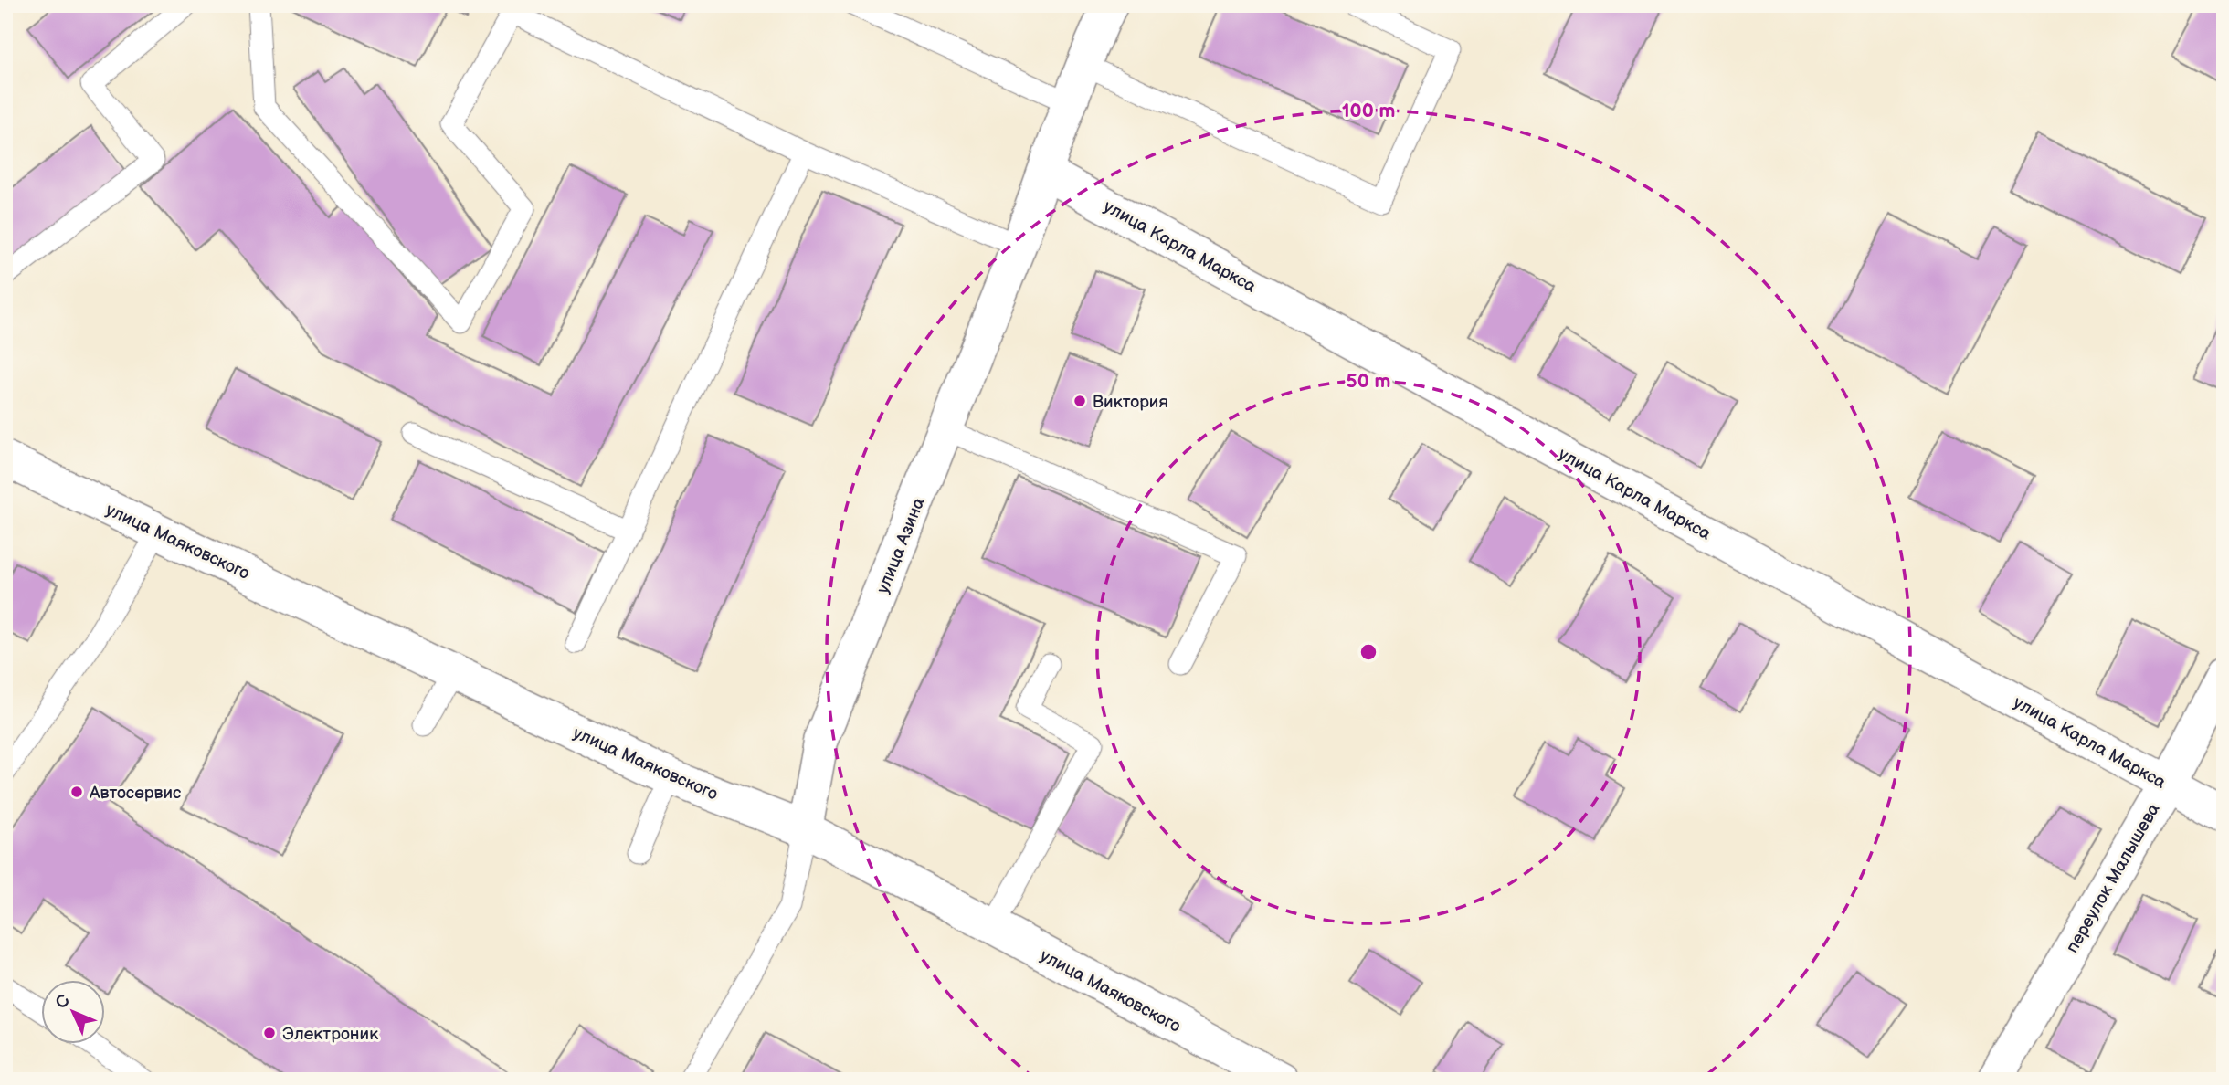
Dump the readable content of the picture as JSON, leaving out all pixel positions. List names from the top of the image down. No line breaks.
{"streets":{"street":["улица Карла Маркса","улица Маяковского","улица Азина","переулок Малышева"]},"crossings":[["улица Карла Маркса","улица Азина"],["улица Карла Маркса","переулок Малышева"],["улица Маяковского","улица Азина"]],"places":["Виктория","Автосервис","Электроник"],"north":"top left","rings":["100 m","50 m"]}
